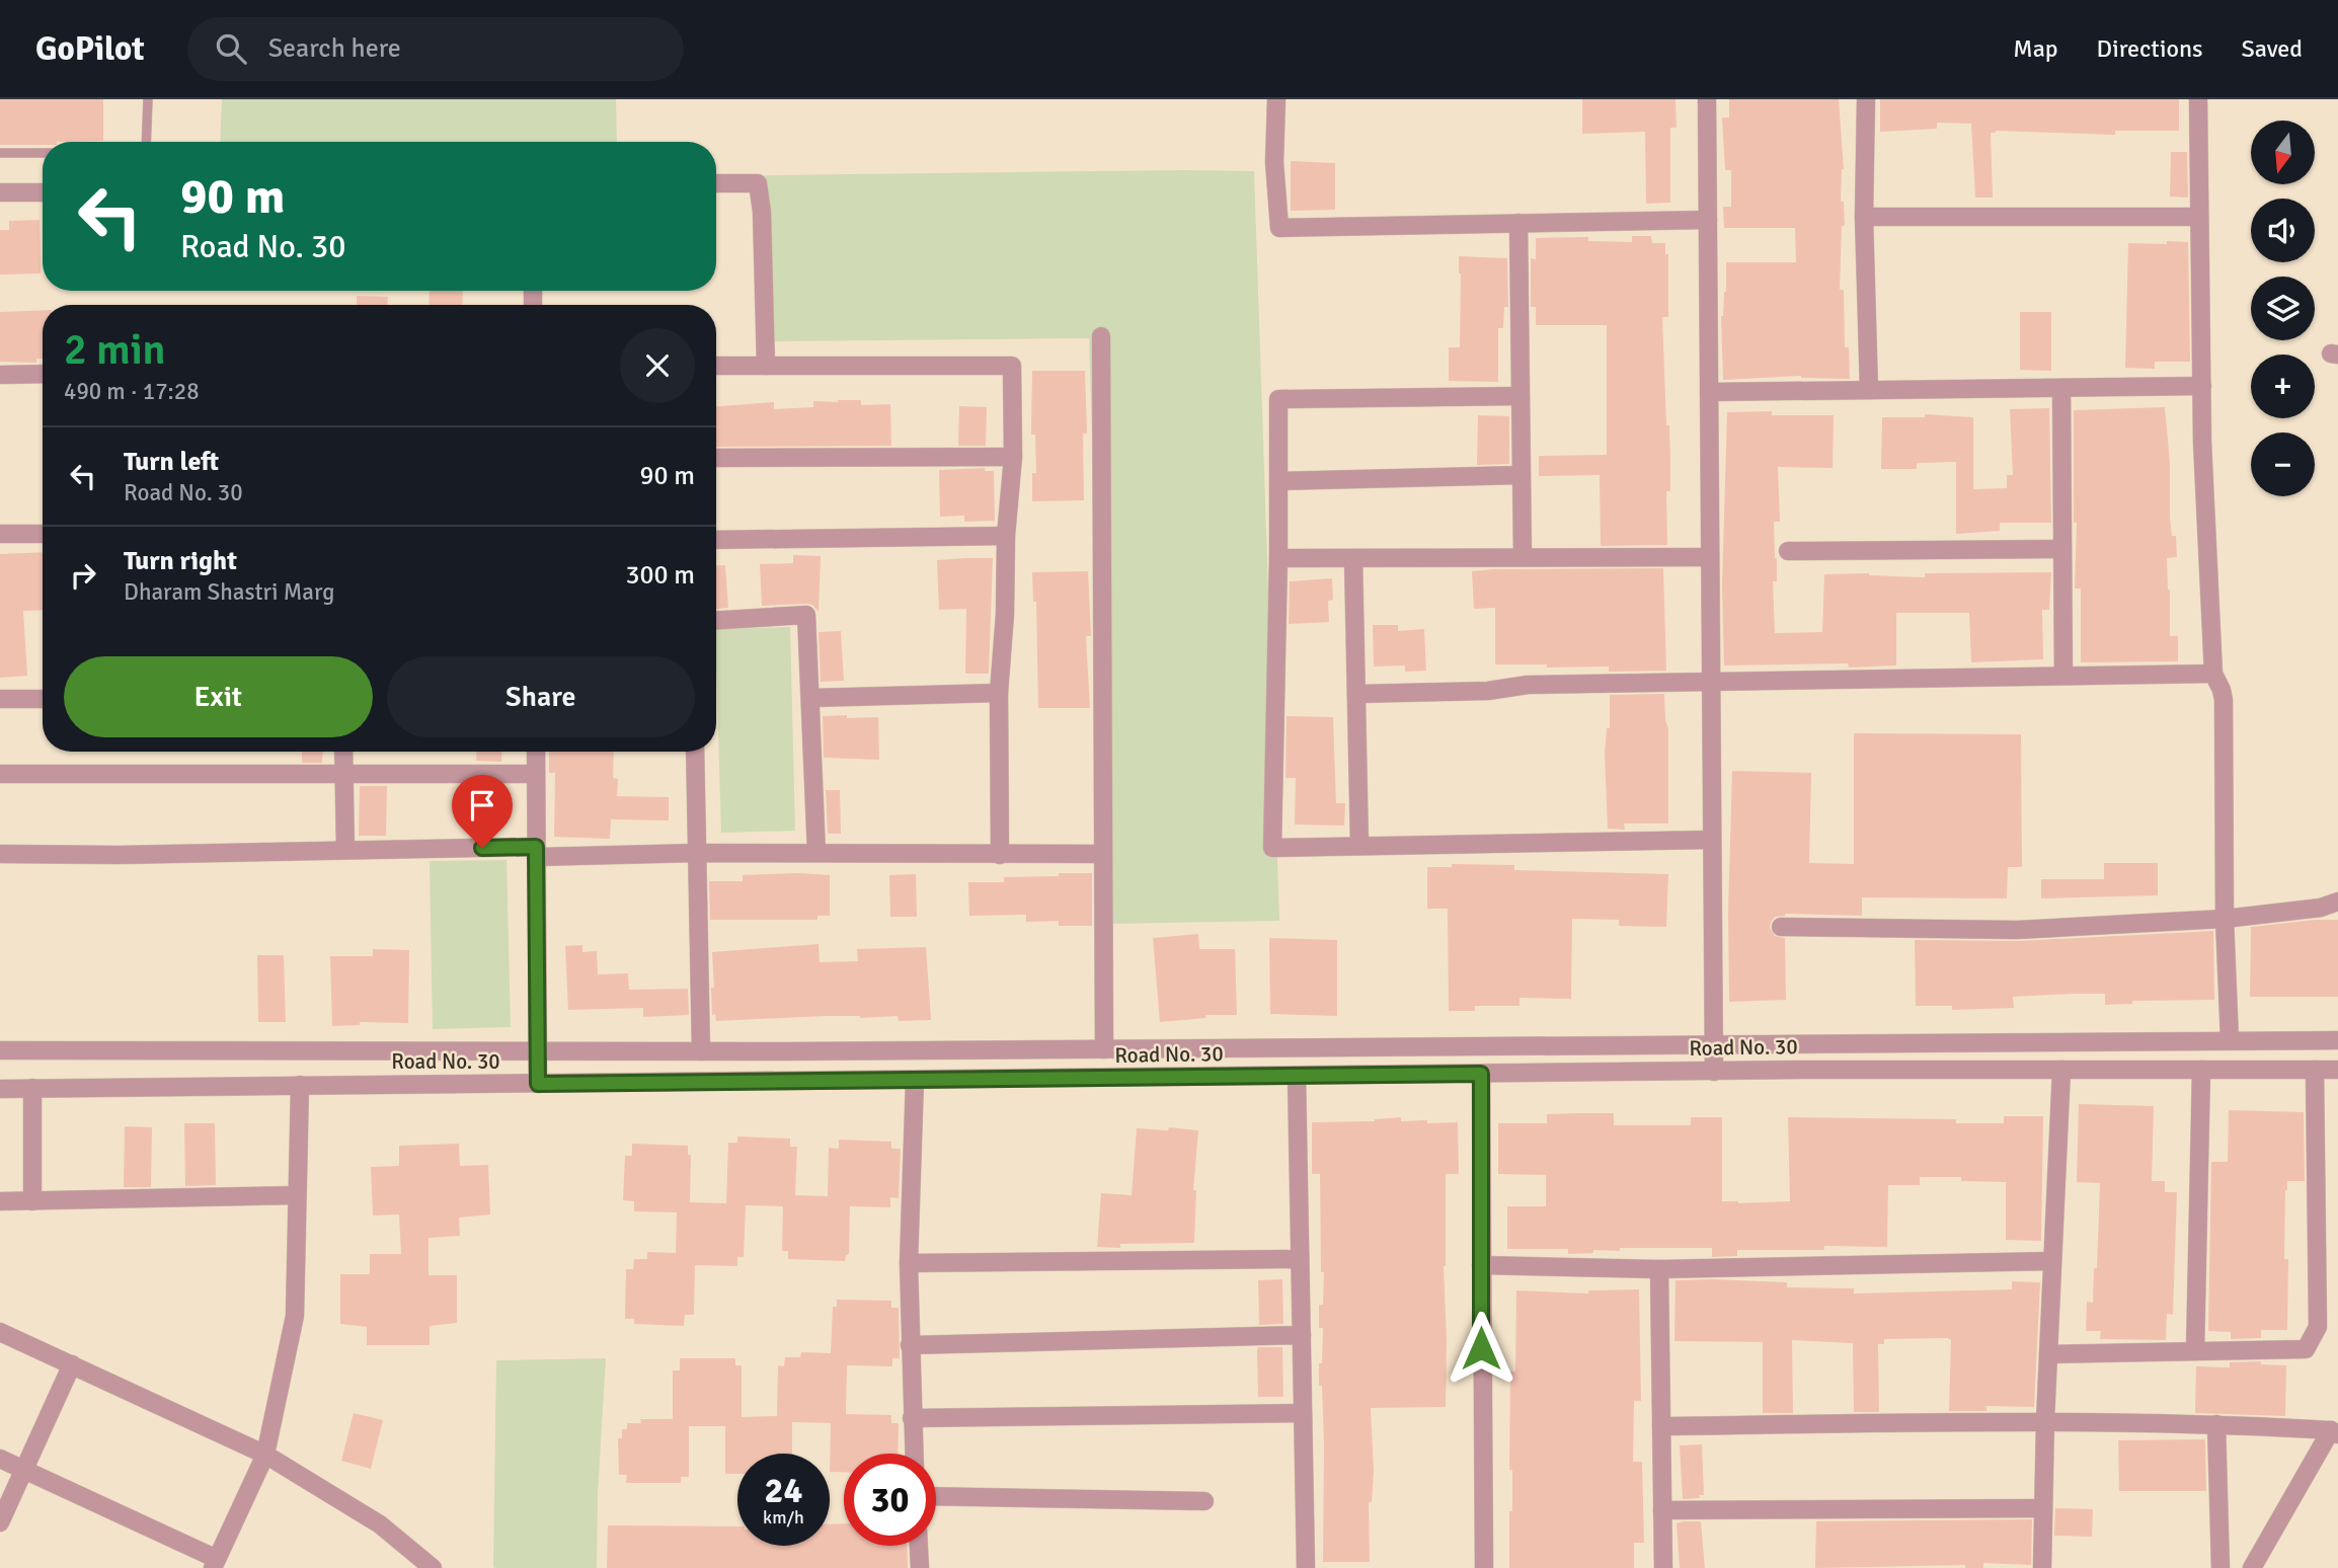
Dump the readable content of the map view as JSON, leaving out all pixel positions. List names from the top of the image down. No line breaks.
{"streets":{"street":["Road No. 30"]},"north":"bottom","page":{"header":"GoPilot","search":"Search here","nav":["Map","Directions","Saved"],"map_buttons":["+","−"],"turn":["90 m","Road No. 30"],"heading":["2 min","490 m · 17:28"],"list":[{"name":"Turn left","note":"Road No. 30","value":"90 m"},{"name":"Turn right","note":"Dharam Shastri Marg","value":"300 m"}],"buttons":["Exit","Share"],"speed":"24 km/h","limit":"30"}}
